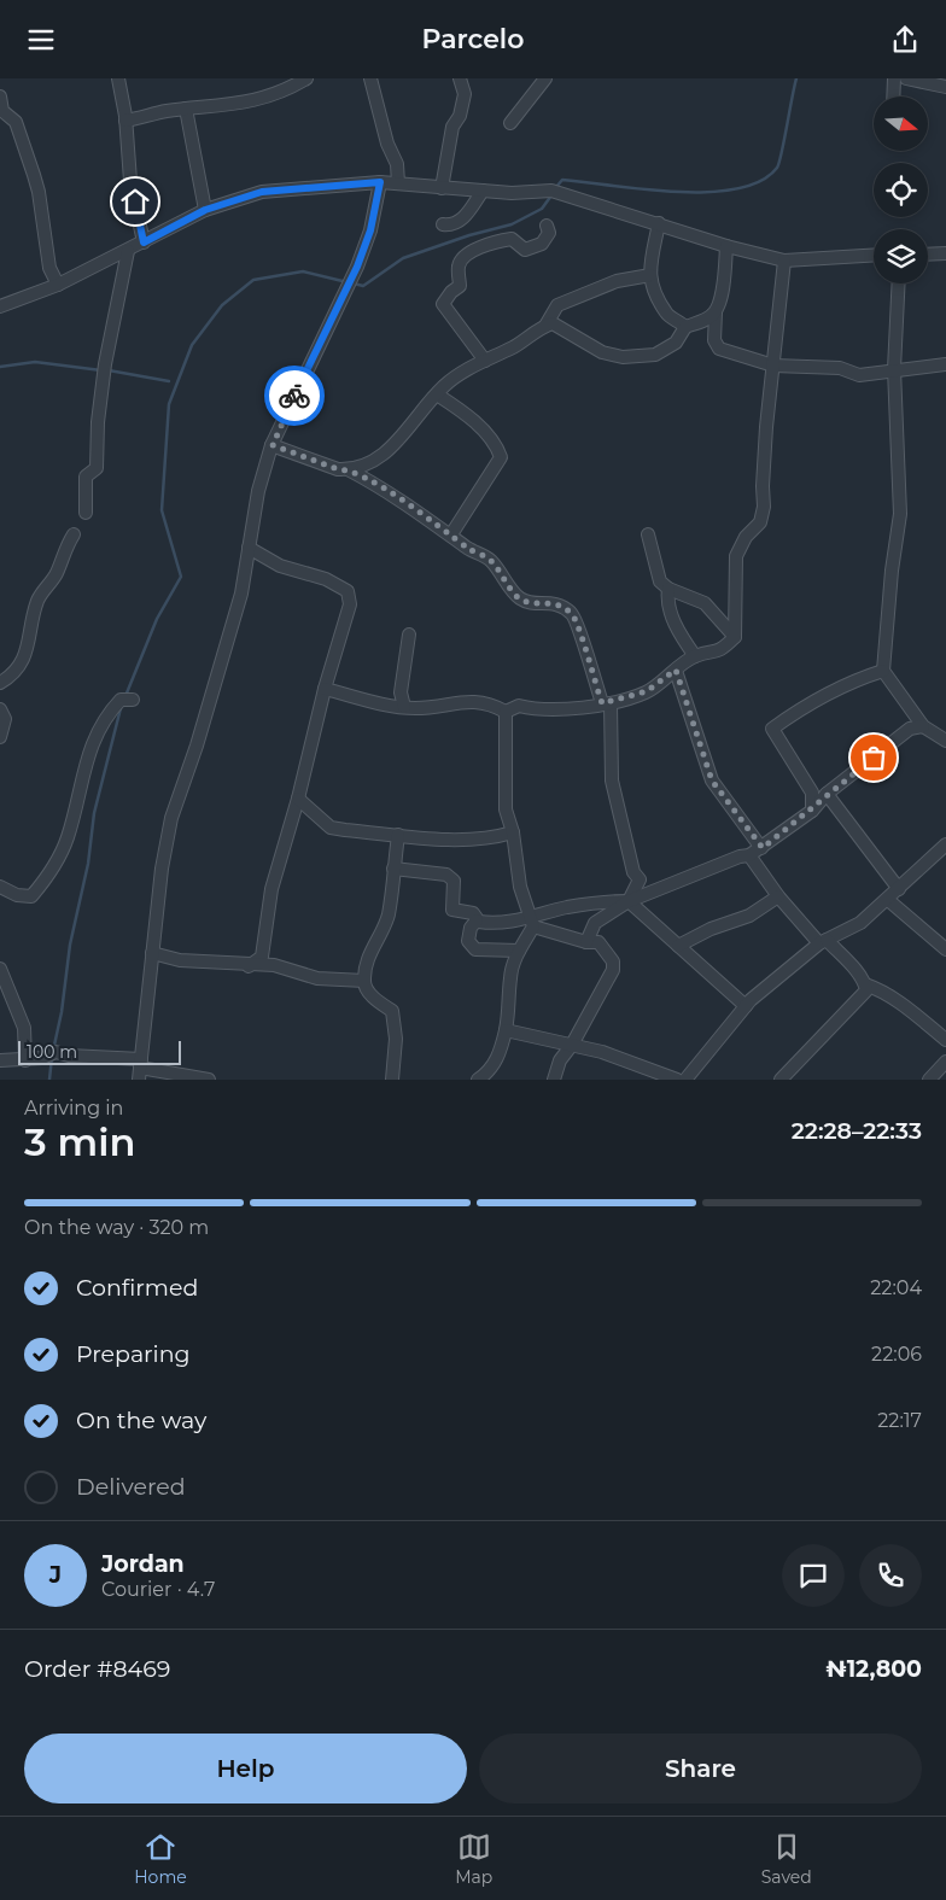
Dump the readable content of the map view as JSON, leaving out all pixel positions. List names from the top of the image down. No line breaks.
{"scale_bar":"100 m","north":"right","page":{"header":"Parcelo","scale":"100 m","heading":["3 min","Arriving in","22:28–22:33"],"panel":["Jordan","Courier · 4.7","Order #8469","₦12,800"],"bar":"On the way · 320 m","list":[["Confirmed","22:04"],["Preparing","22:06"],["On the way","22:17"],"Delivered"],"round":"J","buttons":["Help","Share"],"tabs":["Home","Map","Saved"]}}
